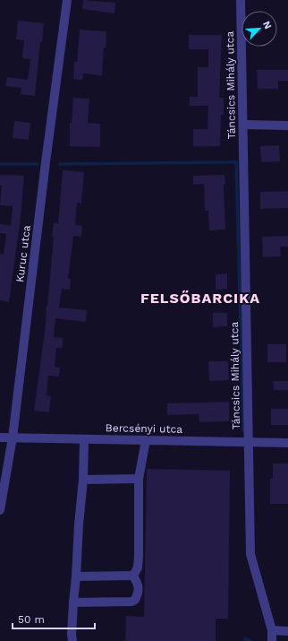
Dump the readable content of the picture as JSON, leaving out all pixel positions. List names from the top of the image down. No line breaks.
{"streets":{"street":["Táncsics Mihály utca","Kuruc utca","Bercsényi utca"]},"crossings":[["Táncsics Mihály utca","Bercsényi utca"],["Kuruc utca","Bercsényi utca"]],"districts":["FELSŐBARCIKA"],"scale_bar":"50 m","north":"top right"}
